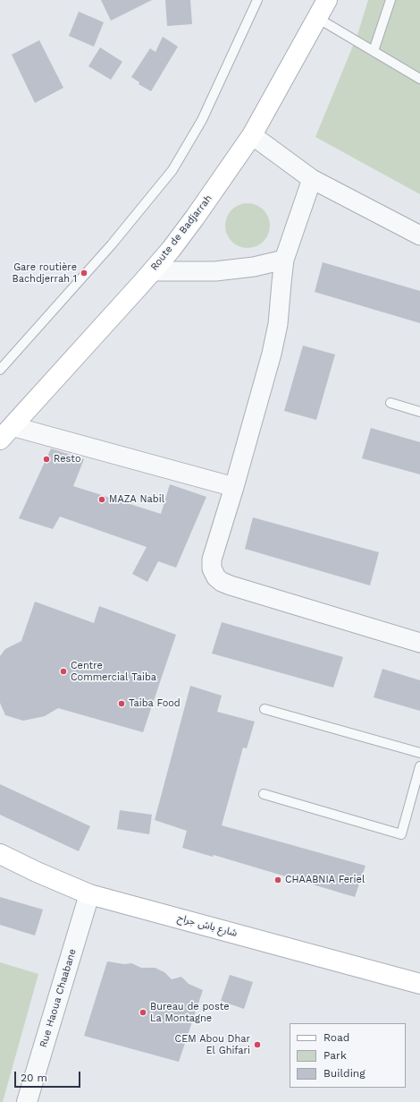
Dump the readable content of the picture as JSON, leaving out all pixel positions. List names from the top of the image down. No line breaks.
{"streets":{"main road":["Route de Badjarrah","شارع باش جراح"],"street":["Rue Haoua Chaabane"]},"crossings":[["شارع باش جراح","Rue Haoua Chaabane"]],"places":["Gare routière Bachdjerrah 1","Resto","MAZA Nabil","Centre Commercial Taiba","Taiba Food","CHAABNIA Feriel","Bureau de poste La Montagne","CEM Abou Dhar El Ghifari"],"legend":["Road","Park","Building"],"scale_bar":"20 m"}
